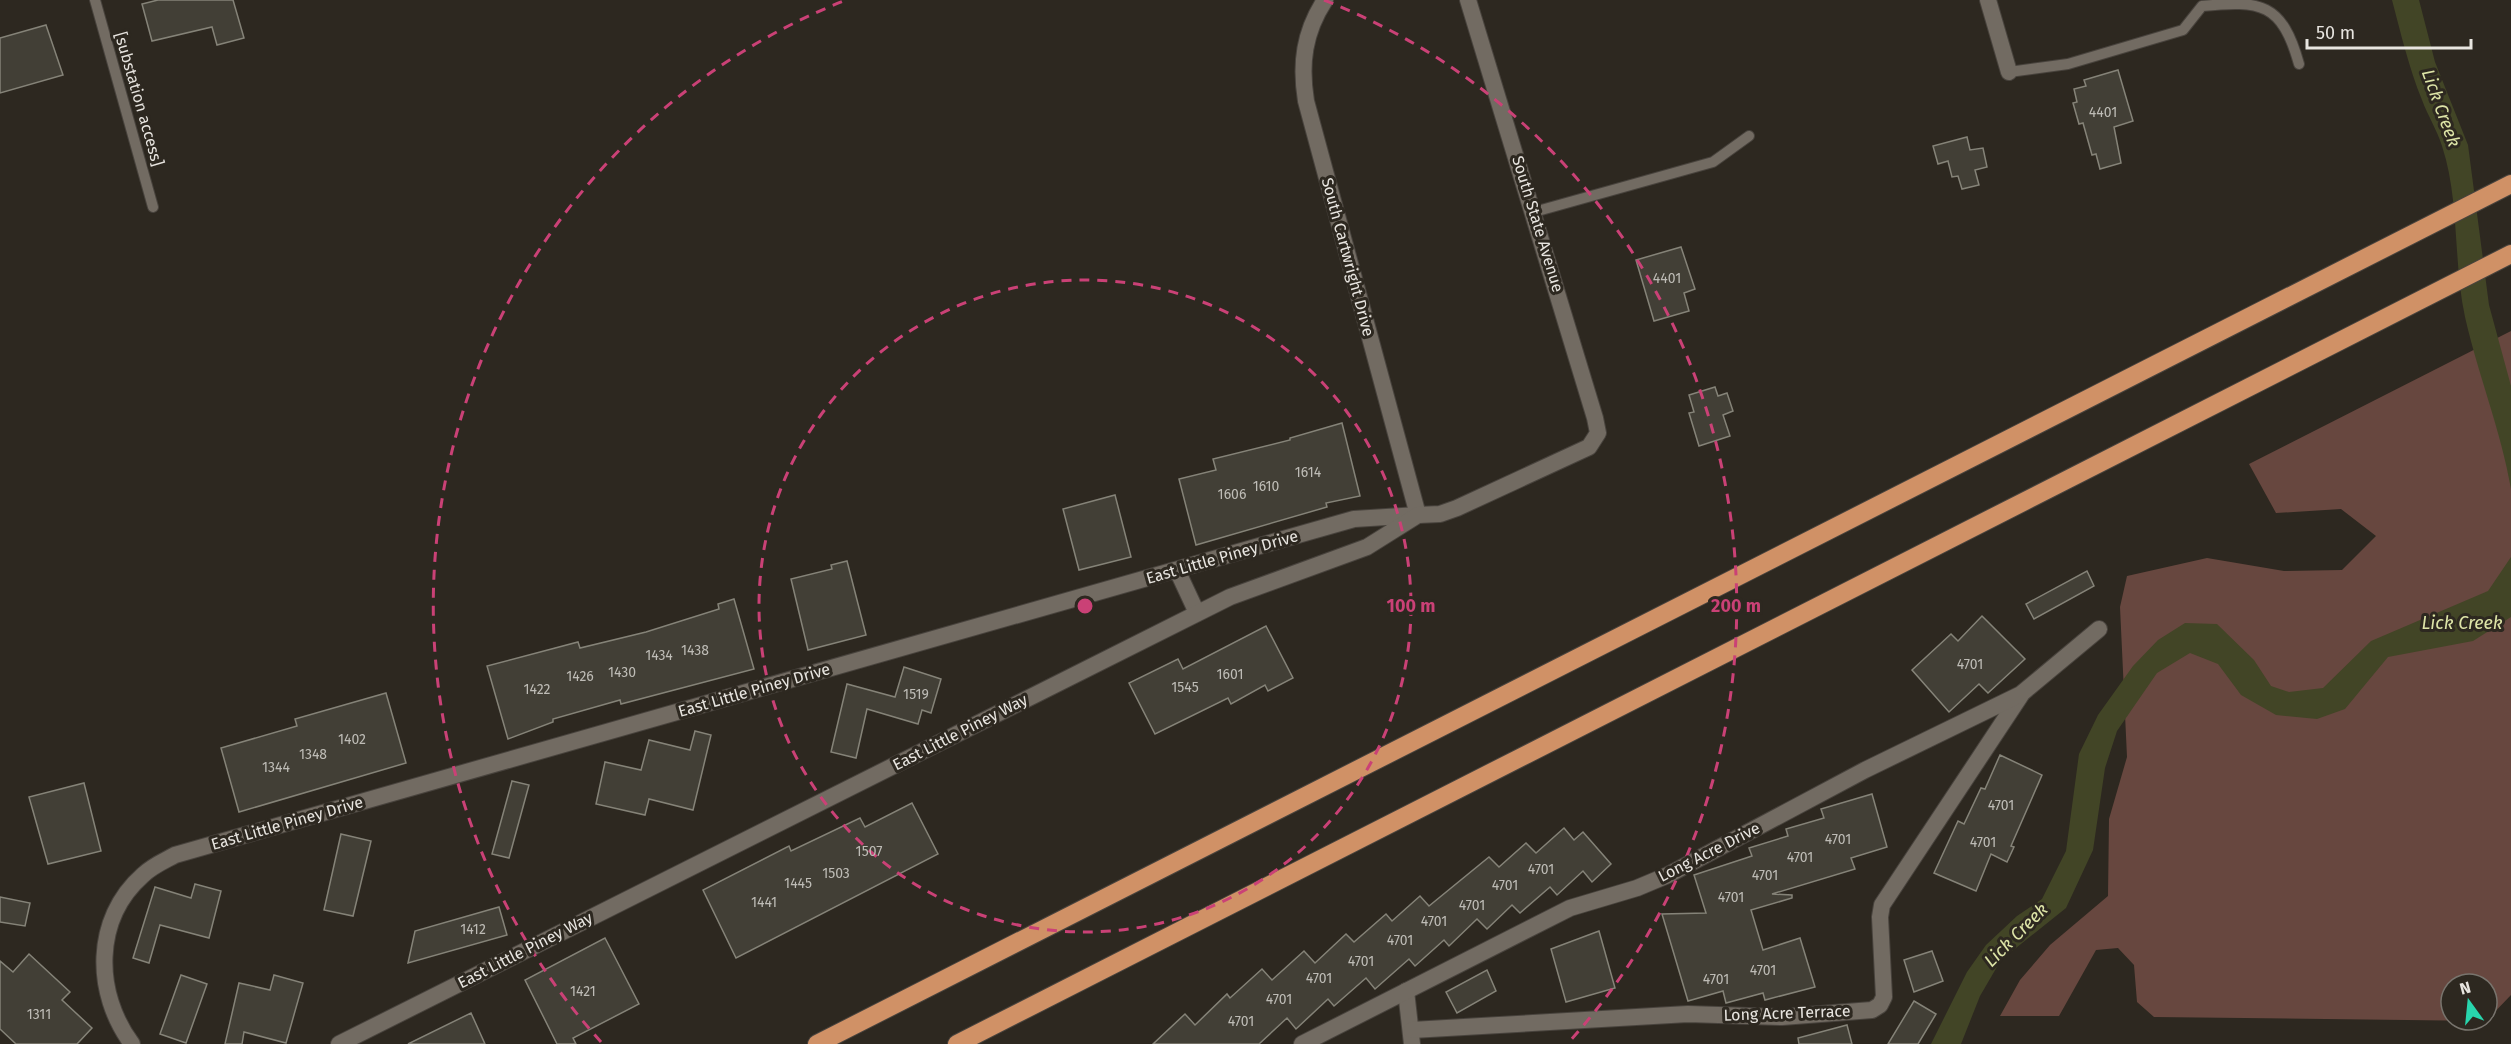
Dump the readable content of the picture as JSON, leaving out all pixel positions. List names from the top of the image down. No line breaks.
{"streets":{"street":["South State Avenue","South Cartwright Drive","East Little Piney Drive","East Little Piney Way","Long Acre Drive","Long Acre Terrace"],"lane":["[substation access]"]},"crossings":[["South State Avenue","East Little Piney Way"],["South Cartwright Drive","East Little Piney Drive"],["South Cartwright Drive","East Little Piney Way"],["East Little Piney Drive","East Little Piney Way"],["Long Acre Drive","Long Acre Terrace"]],"water":["Lick Creek"],"house_numbers":["4401","4401","1614","1610","1606","1438","1434","4701","1430","1601","1426","1545","1422","1519","1402","1348","1344","4701","4701","4701","1507","4701","4701","1503","4701","1445","4701","4701","1441","4701","4701","1412","4701","4701","4701","4701","4701","1421","4701","1311","4701"],"scale_bar":"50 m","north":"top","rings":["100 m","200 m"]}
